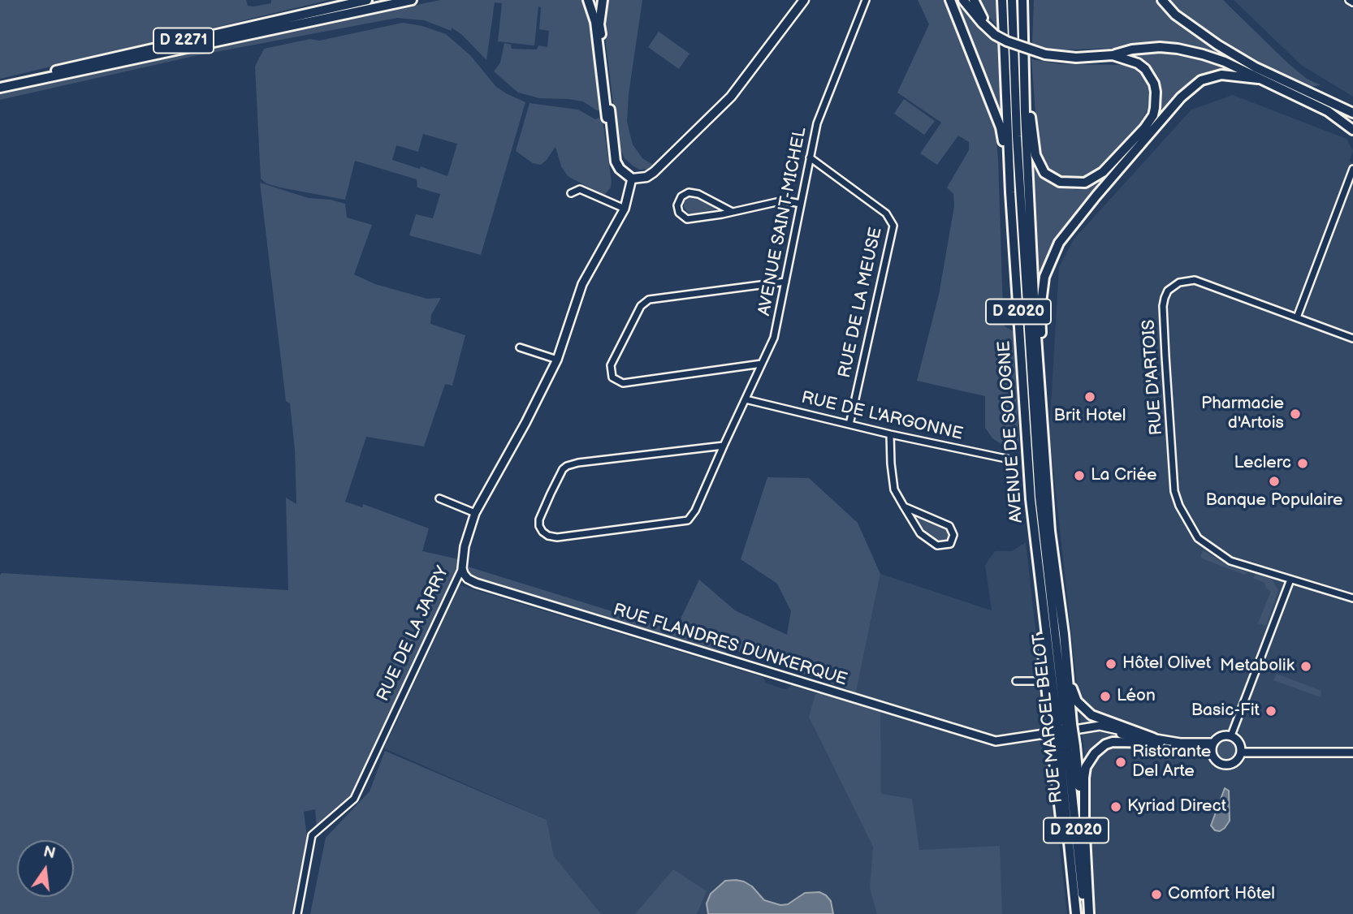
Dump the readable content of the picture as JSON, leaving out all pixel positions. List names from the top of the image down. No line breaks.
{"streets":{"main road":["D 2271","D 2020","AVENUE DE SOLOGNE","RUE MARCEL BELOT"],"street":["AVENUE SAINT-MICHEL","RUE DE LA MEUSE","RUE D'ARTOIS","RUE DE L'ARGONNE","RUE DE LA JARRY","RUE FLANDRES DUNKERQUE"]},"crossings":[["AVENUE SAINT-MICHEL","RUE DE LA MEUSE"],["AVENUE SAINT-MICHEL","RUE DE L'ARGONNE"],["RUE DE LA MEUSE","RUE DE L'ARGONNE"],["AVENUE DE SOLOGNE","RUE MARCEL BELOT"],["RUE DE LA JARRY","RUE FLANDRES DUNKERQUE"],["RUE FLANDRES DUNKERQUE","RUE MARCEL BELOT"]],"places":["Brit Hotel","Pharmacie d'Artois","Leclerc","La Criée","Banque Populaire","Hôtel Olivet","Metabolik","Léon","Basic-Fit","Ristorante Del Arte","Kyriad Direct","Comfort Hôtel"],"north":"top"}
